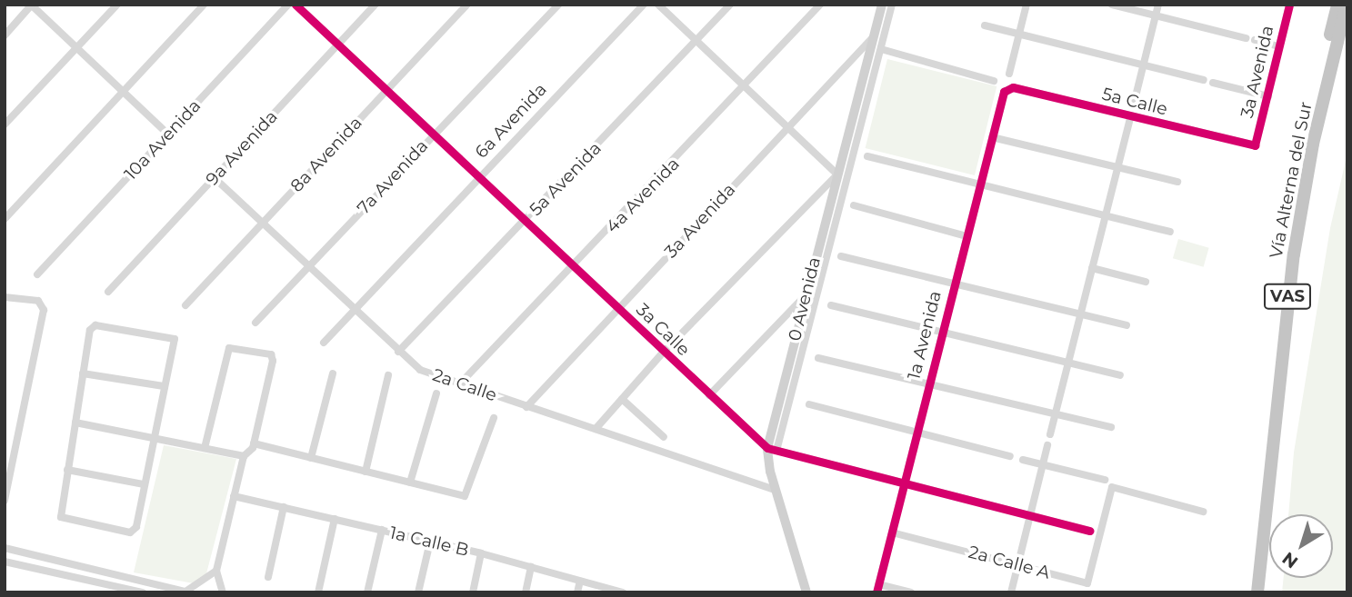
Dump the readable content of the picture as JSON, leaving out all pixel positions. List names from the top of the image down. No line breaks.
{"streets":{"highway":["Vía Alterna del Sur","VAS"],"street":["3a Avenida","5a Calle","6a Avenida","10a Avenida","9a Avenida","8a Avenida","7a Avenida","5a Avenida","4a Avenida","0 Avenida","3a Calle","1a Avenida","2a Calle","1a Calle B","2a Calle A"]},"crossings":[["3a Avenida","5a Calle"],["3a Avenida","0 Avenida"],["3a Avenida","3a Calle"],["3a Avenida","2a Calle"],["5a Calle","1a Avenida"],["6a Avenida","3a Calle"],["6a Avenida","2a Calle"],["9a Avenida","3a Calle"],["9a Avenida","2a Calle"],["8a Avenida","3a Calle"],["8a Avenida","2a Calle"],["7a Avenida","3a Calle"],["7a Avenida","2a Calle"],["5a Avenida","3a Calle"],["5a Avenida","2a Calle"],["4a Avenida","3a Calle"],["4a Avenida","2a Calle"],["0 Avenida","3a Calle"],["0 Avenida","2a Calle"],["3a Calle","1a Avenida"],["1a Avenida","2a Calle A"]],"north":"bottom left"}
